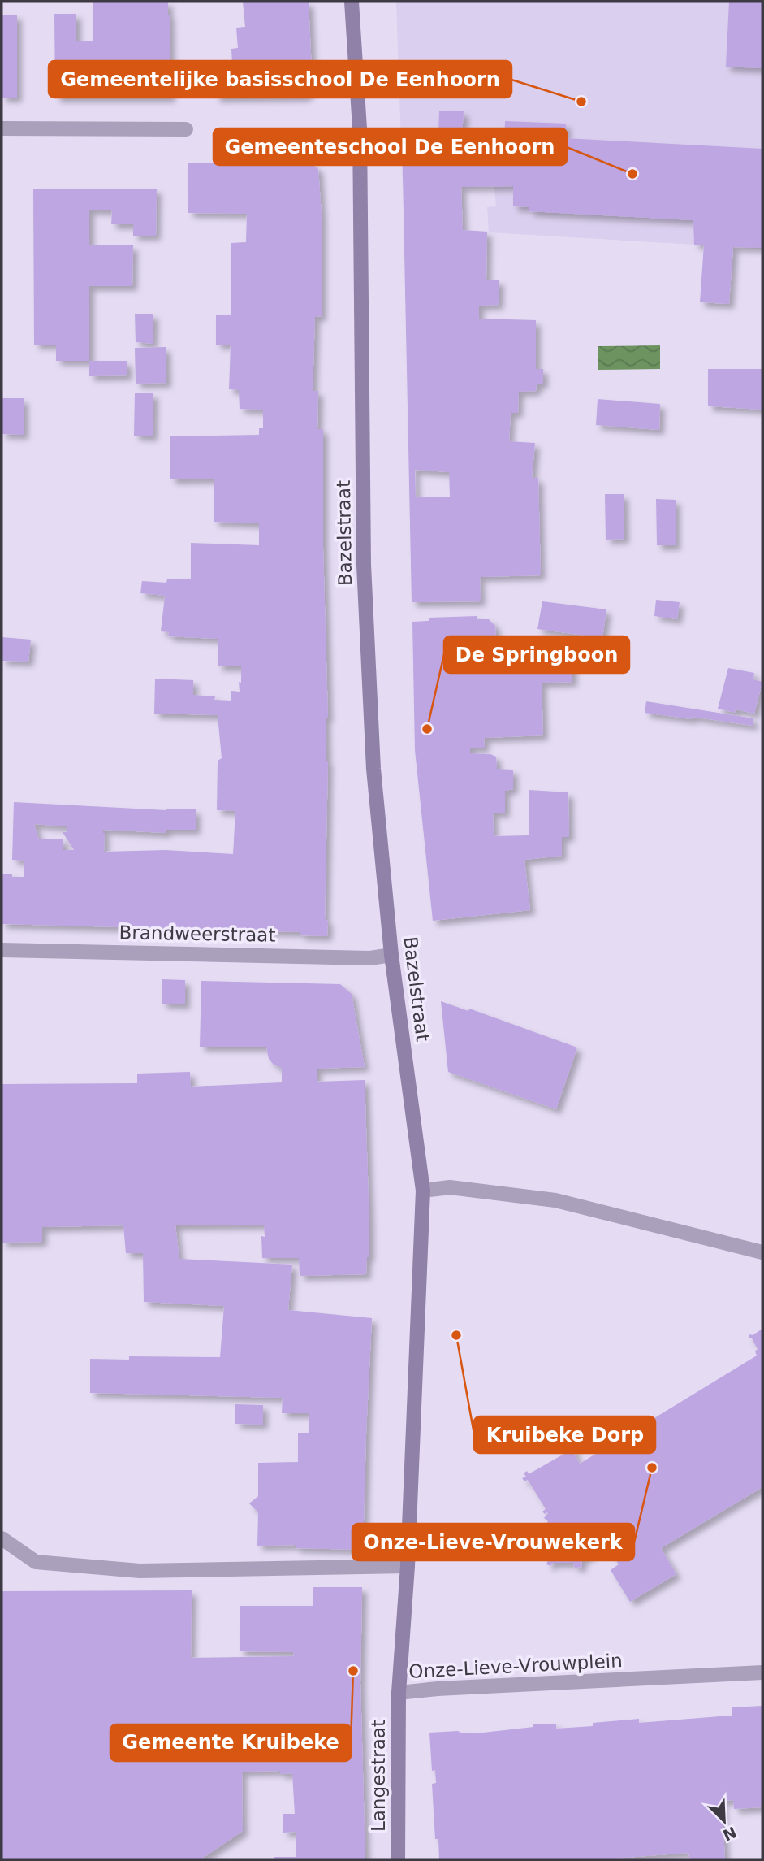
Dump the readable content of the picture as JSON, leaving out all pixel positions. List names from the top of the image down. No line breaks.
{"streets":{"main road":["Bazelstraat","Onze-Lieve-Vrouwplein","Langestraat"],"street":["Brandweerstraat"]},"crossings":[["Bazelstraat","Brandweerstraat"],["Bazelstraat","Onze-Lieve-Vrouwplein"],["Onze-Lieve-Vrouwplein","Langestraat"]],"places":["Gemeentelijke basisschool De Eenhoorn","Gemeenteschool De Eenhoorn","De Springboon","Kruibeke Dorp","Onze-Lieve-Vrouwekerk","Gemeente Kruibeke"],"north":"bottom right"}
